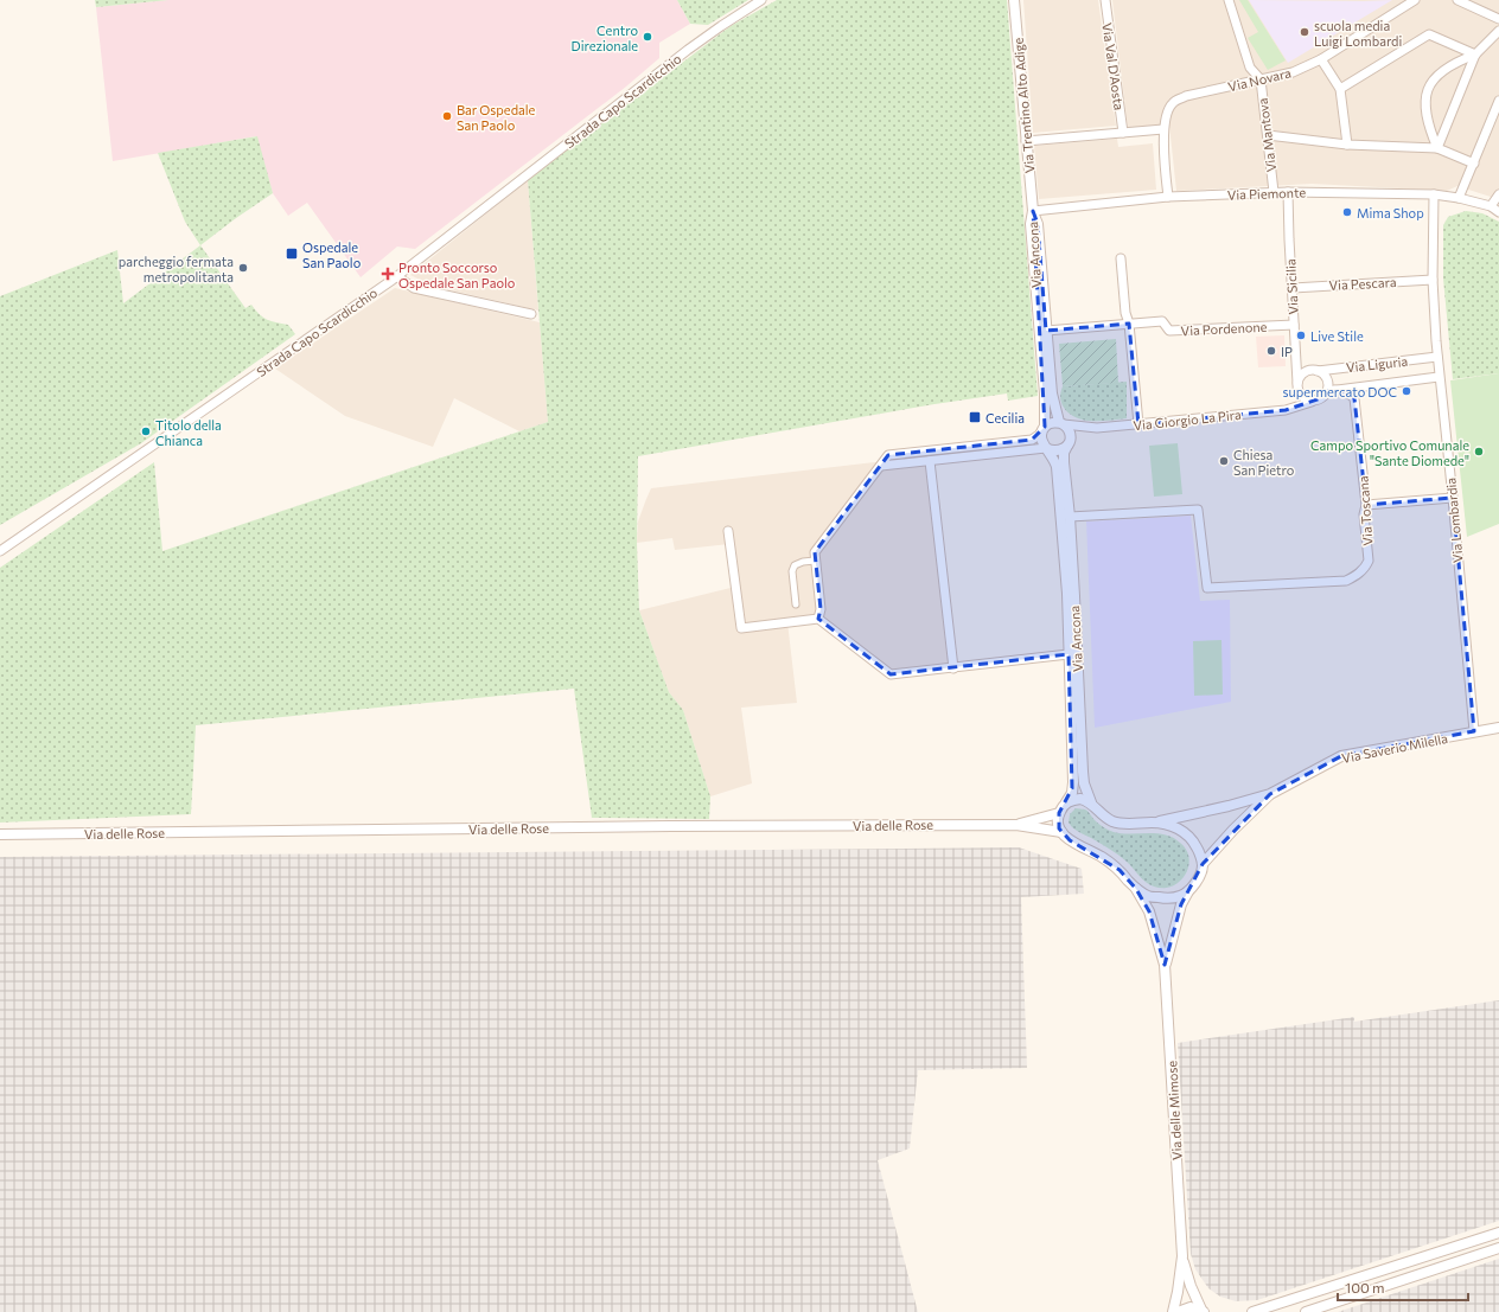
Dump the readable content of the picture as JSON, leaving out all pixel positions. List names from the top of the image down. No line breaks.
{"streets":{"street":["Via Val D'Aosta","Via Novara","Strada Capo Scardicchio","Via Trentino Alto Adige","Via Mantova","Via Piemonte","Via Ancona","Via Pescara","Via Sicilia","Via Pordenone","Via Liguria","Via Giorgio La Pira","Via Toscana","Via Lombardia","Via Saverio Milella","Via delle Rose","Via delle Mimose"]},"crossings":[["Via Novara","Via Mantova"],["Via Novara","Via Piemonte"],["Via Trentino Alto Adige","Via Piemonte"],["Via Trentino Alto Adige","Via Ancona"],["Via Mantova","Via Piemonte"],["Via Piemonte","Via Ancona"],["Via Piemonte","Via Sicilia"],["Via Piemonte","Via Lombardia"],["Via Ancona","Via Pordenone"],["Via Ancona","Via Giorgio La Pira"],["Via Ancona","Via Toscana"],["Via Pescara","Via Sicilia"],["Via Pescara","Via Lombardia"],["Via Sicilia","Via Pordenone"],["Via Sicilia","Via Liguria"],["Via Sicilia","Via Giorgio La Pira"],["Via Sicilia","Via Toscana"],["Via Liguria","Via Giorgio La Pira"],["Via Liguria","Via Toscana"],["Via Liguria","Via Lombardia"],["Via Giorgio La Pira","Via Toscana"],["Via Lombardia","Via Saverio Milella"]],"places":{"other":["scuola media Luigi Lombardi","Centro Direzionale","Bar Ospedale San Paolo","Mima Shop","parcheggio fermata metropolitanta","Live Stile","IP","supermercato DOC","Titolo della Chianca","Campo Sportivo Comunale \"Sante Diomede\"","Chiesa San Pietro"],"transit":["Ospedale San Paolo","Cecilia"],"health":["Pronto Soccorso Ospedale San Paolo"]},"scale_bar":"100 m"}
